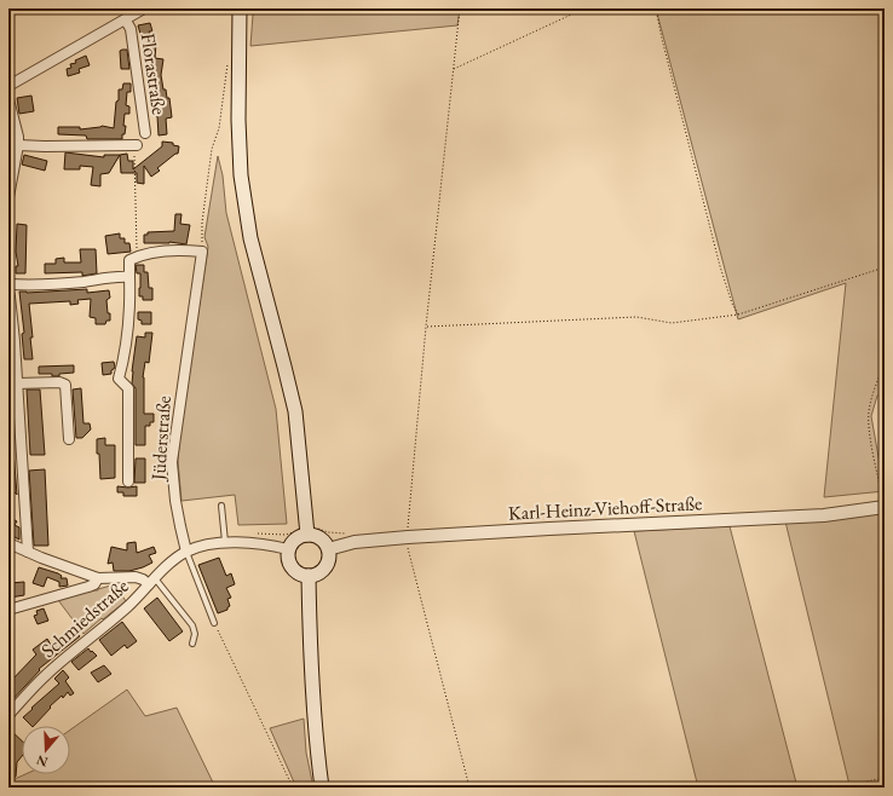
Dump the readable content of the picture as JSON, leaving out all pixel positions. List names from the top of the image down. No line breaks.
{"streets":{"street":["Florastraße","Jüderstraße","Karl-Heinz-Viehoff-Straße","Schmiedstraße"]},"crossings":[["Jüderstraße","Schmiedstraße"]],"north":"bottom"}
